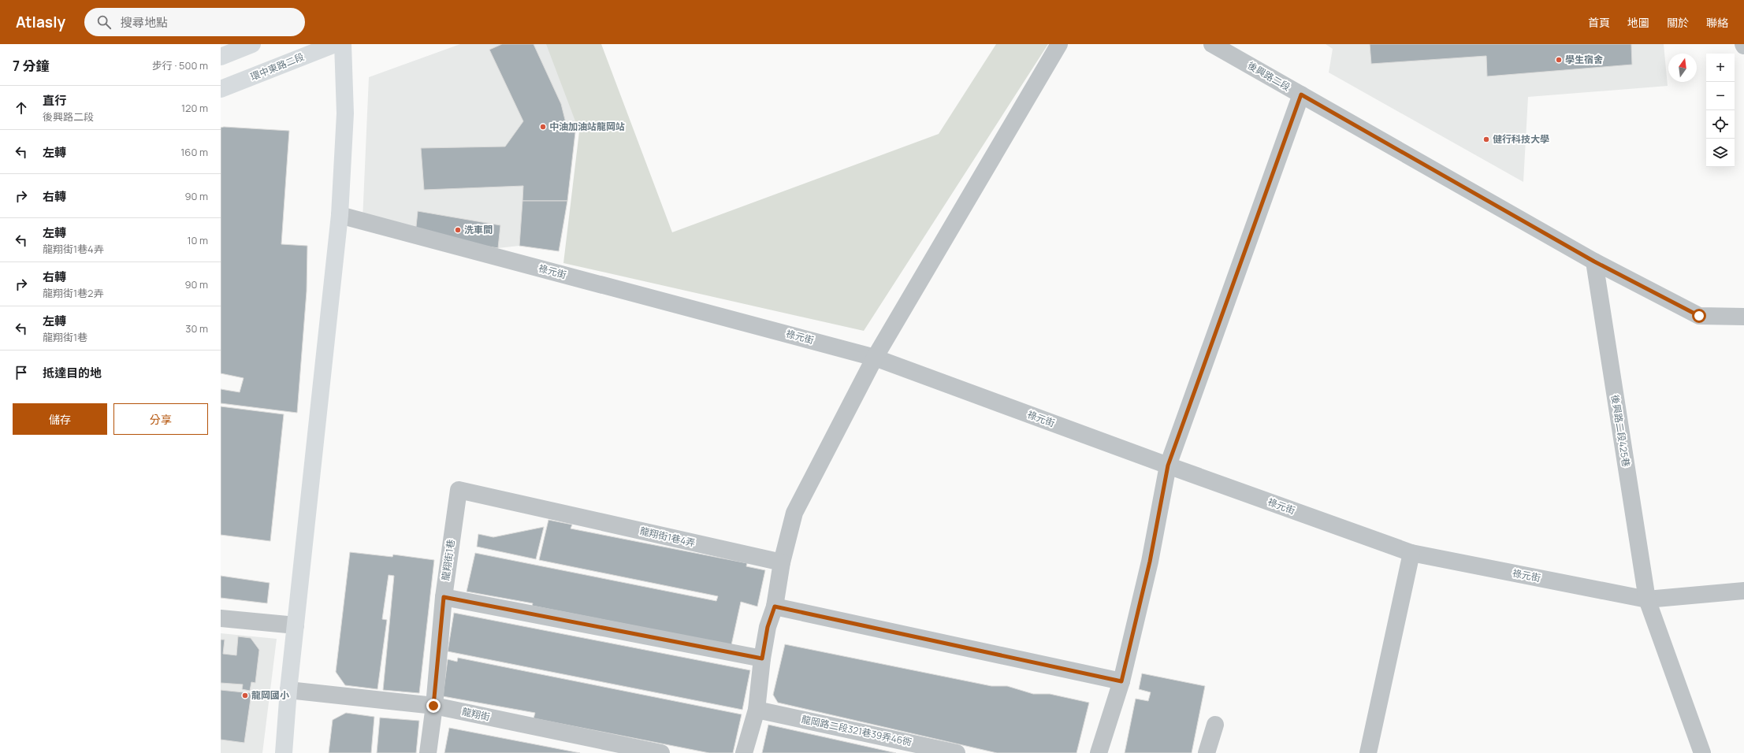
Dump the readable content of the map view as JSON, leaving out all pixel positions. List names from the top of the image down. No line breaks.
{"streets":{"main road":["環中東路二段"],"street":["後興路二段","祿元街","後興路二段425巷","龍翔街1巷4弄","龍翔街1巷","龍翔街","龍岡路二段321巷39弄46衖"]},"crossings":[["後興路二段","後興路二段425巷"],["祿元街","後興路二段425巷"],["龍翔街1巷4弄","龍翔街1巷"],["龍翔街1巷","龍翔街"]],"places":["學生宿舍","中油加油站龍岡站","健行科技大學","洗車間","龍岡國小"],"north":"top","page":{"header":"Atlasly","search":"搜尋地點","nav":["首頁","地圖","關於","聯絡"],"heading":["7 分鐘","步行 · 500 m"],"map_buttons":["+","−"],"list":[["直行","後興路二段","120 m"],["左轉","160 m"],["右轉","90 m"],["左轉","龍翔街1巷4弄","10 m"],["右轉","龍翔街1巷2弄","90 m"],["左轉","龍翔街1巷","30 m"],"抵達目的地"],"buttons":["儲存","分享"]}}
